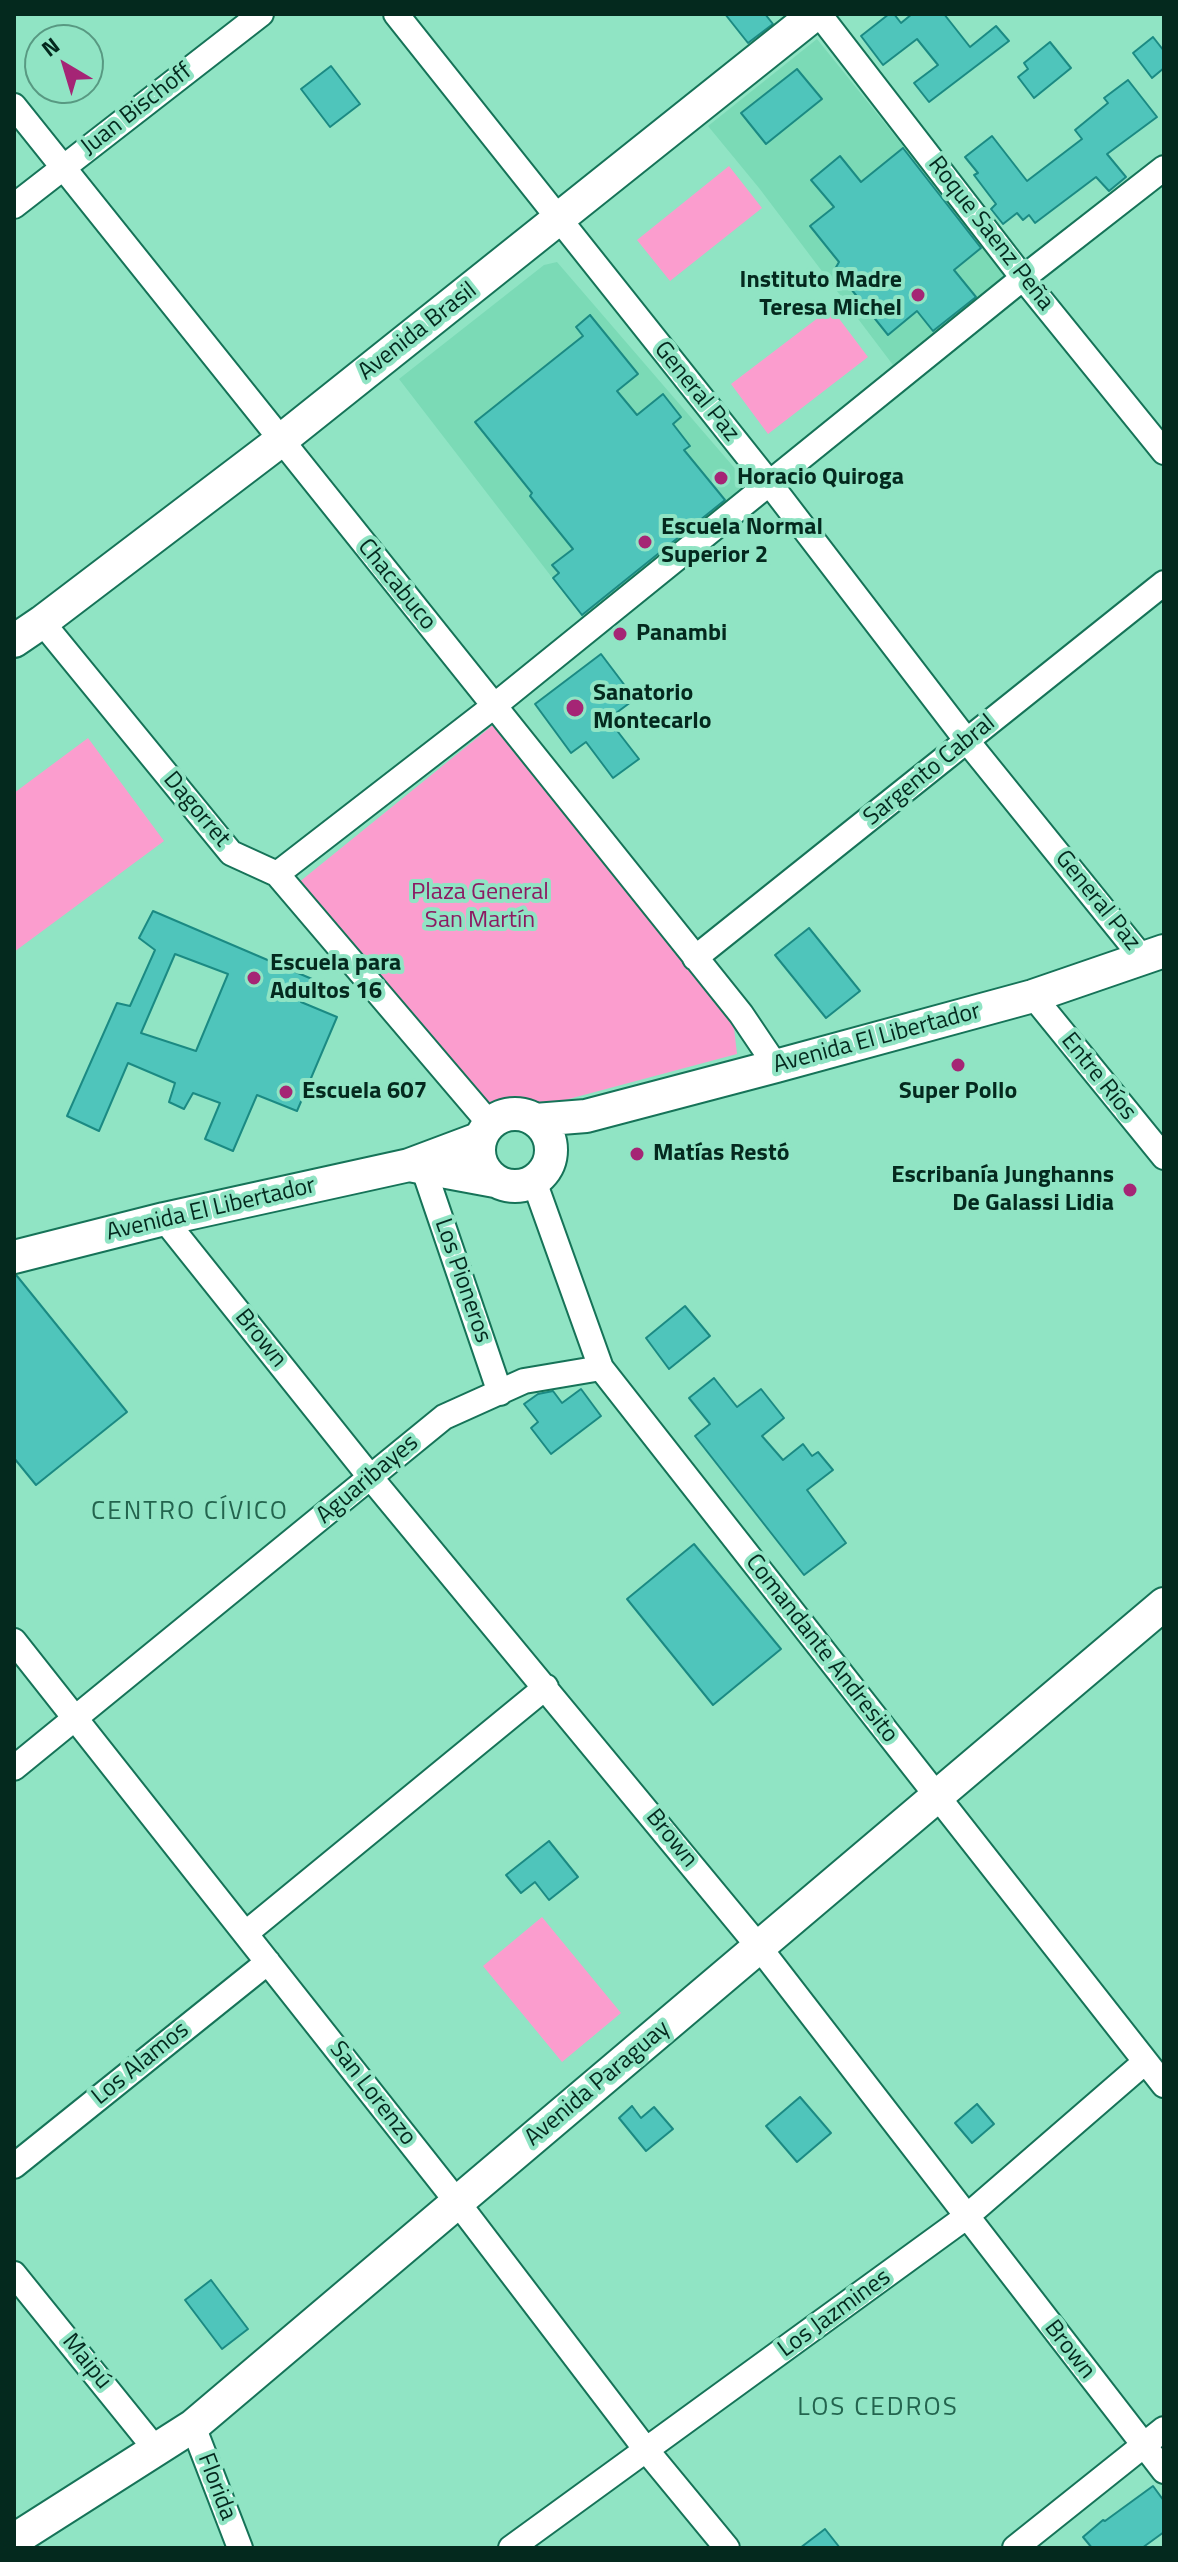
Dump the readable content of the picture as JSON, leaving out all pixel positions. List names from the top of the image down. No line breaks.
{"streets":{"main road":["Avenida Brasil","Avenida El Libertador","Avenida Paraguay"],"street":["Juan Bischoff","Roque Saenz Peña","General Paz","Chacabuco","Sargento Cabral","Dagorret","Entre Ríos","Los Pioneros","Brown","Aguaribayes","Comandante Andresito","Los Alamos","San Lorenzo","Los Jazmines","Maipú","Florida"]},"crossings":[["Juan Bischoff","Chacabuco"],["Roque Saenz Peña","Avenida Brasil"],["Avenida Brasil","General Paz"],["Avenida Brasil","Chacabuco"],["Avenida Brasil","Dagorret"],["General Paz","Sargento Cabral"],["General Paz","Avenida El Libertador"],["Chacabuco","Sargento Cabral"],["Chacabuco","Avenida El Libertador"],["Dagorret","Avenida El Libertador"],["Dagorret","Comandante Andresito"],["Avenida El Libertador","Entre Ríos"],["Avenida El Libertador","Los Pioneros"],["Avenida El Libertador","Brown"],["Avenida El Libertador","Comandante Andresito"],["Los Pioneros","Aguaribayes"],["Brown","Aguaribayes"],["Brown","Avenida Paraguay"],["Brown","Los Jazmines"],["Aguaribayes","Comandante Andresito"],["Aguaribayes","San Lorenzo"],["Comandante Andresito","Avenida Paraguay"],["Comandante Andresito","Los Jazmines"],["Los Alamos","San Lorenzo"],["Avenida Paraguay","San Lorenzo"],["Avenida Paraguay","Maipú"],["Avenida Paraguay","Florida"],["San Lorenzo","Los Jazmines"]],"districts":["CENTRO CÍVICO","LOS CEDROS"],"parks":["Plaza General San Martín"],"places":["Instituto Madre Teresa Michel","Horacio Quiroga","Escuela Normal Superior 2","Panambi","Sanatorio Montecarlo","Escuela para Adultos 16","Super Pollo","Escuela 607","Matías Restó","Escribanía Junghanns De Galassi Lidia"],"north":"top left"}
